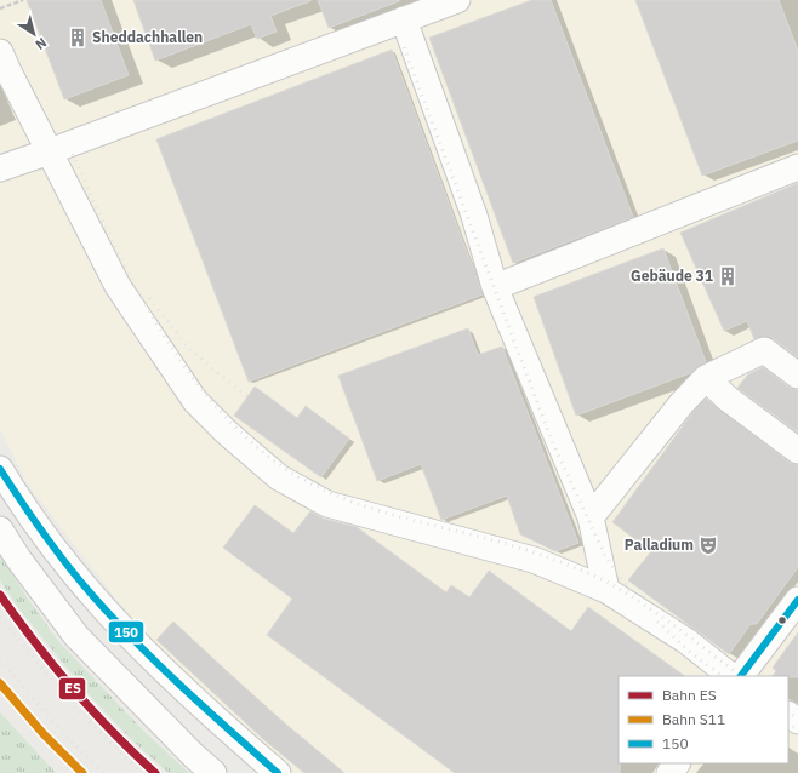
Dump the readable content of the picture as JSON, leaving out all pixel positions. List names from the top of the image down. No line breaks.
{"places":{"building":["Sheddachhallen","Gebäude 31"],"theatre":["Palladium"]},"lines":["transit line 150","rail line ES","rail line S11"],"legend":["Bahn ES","Bahn S11","150"],"north":"bottom right"}
